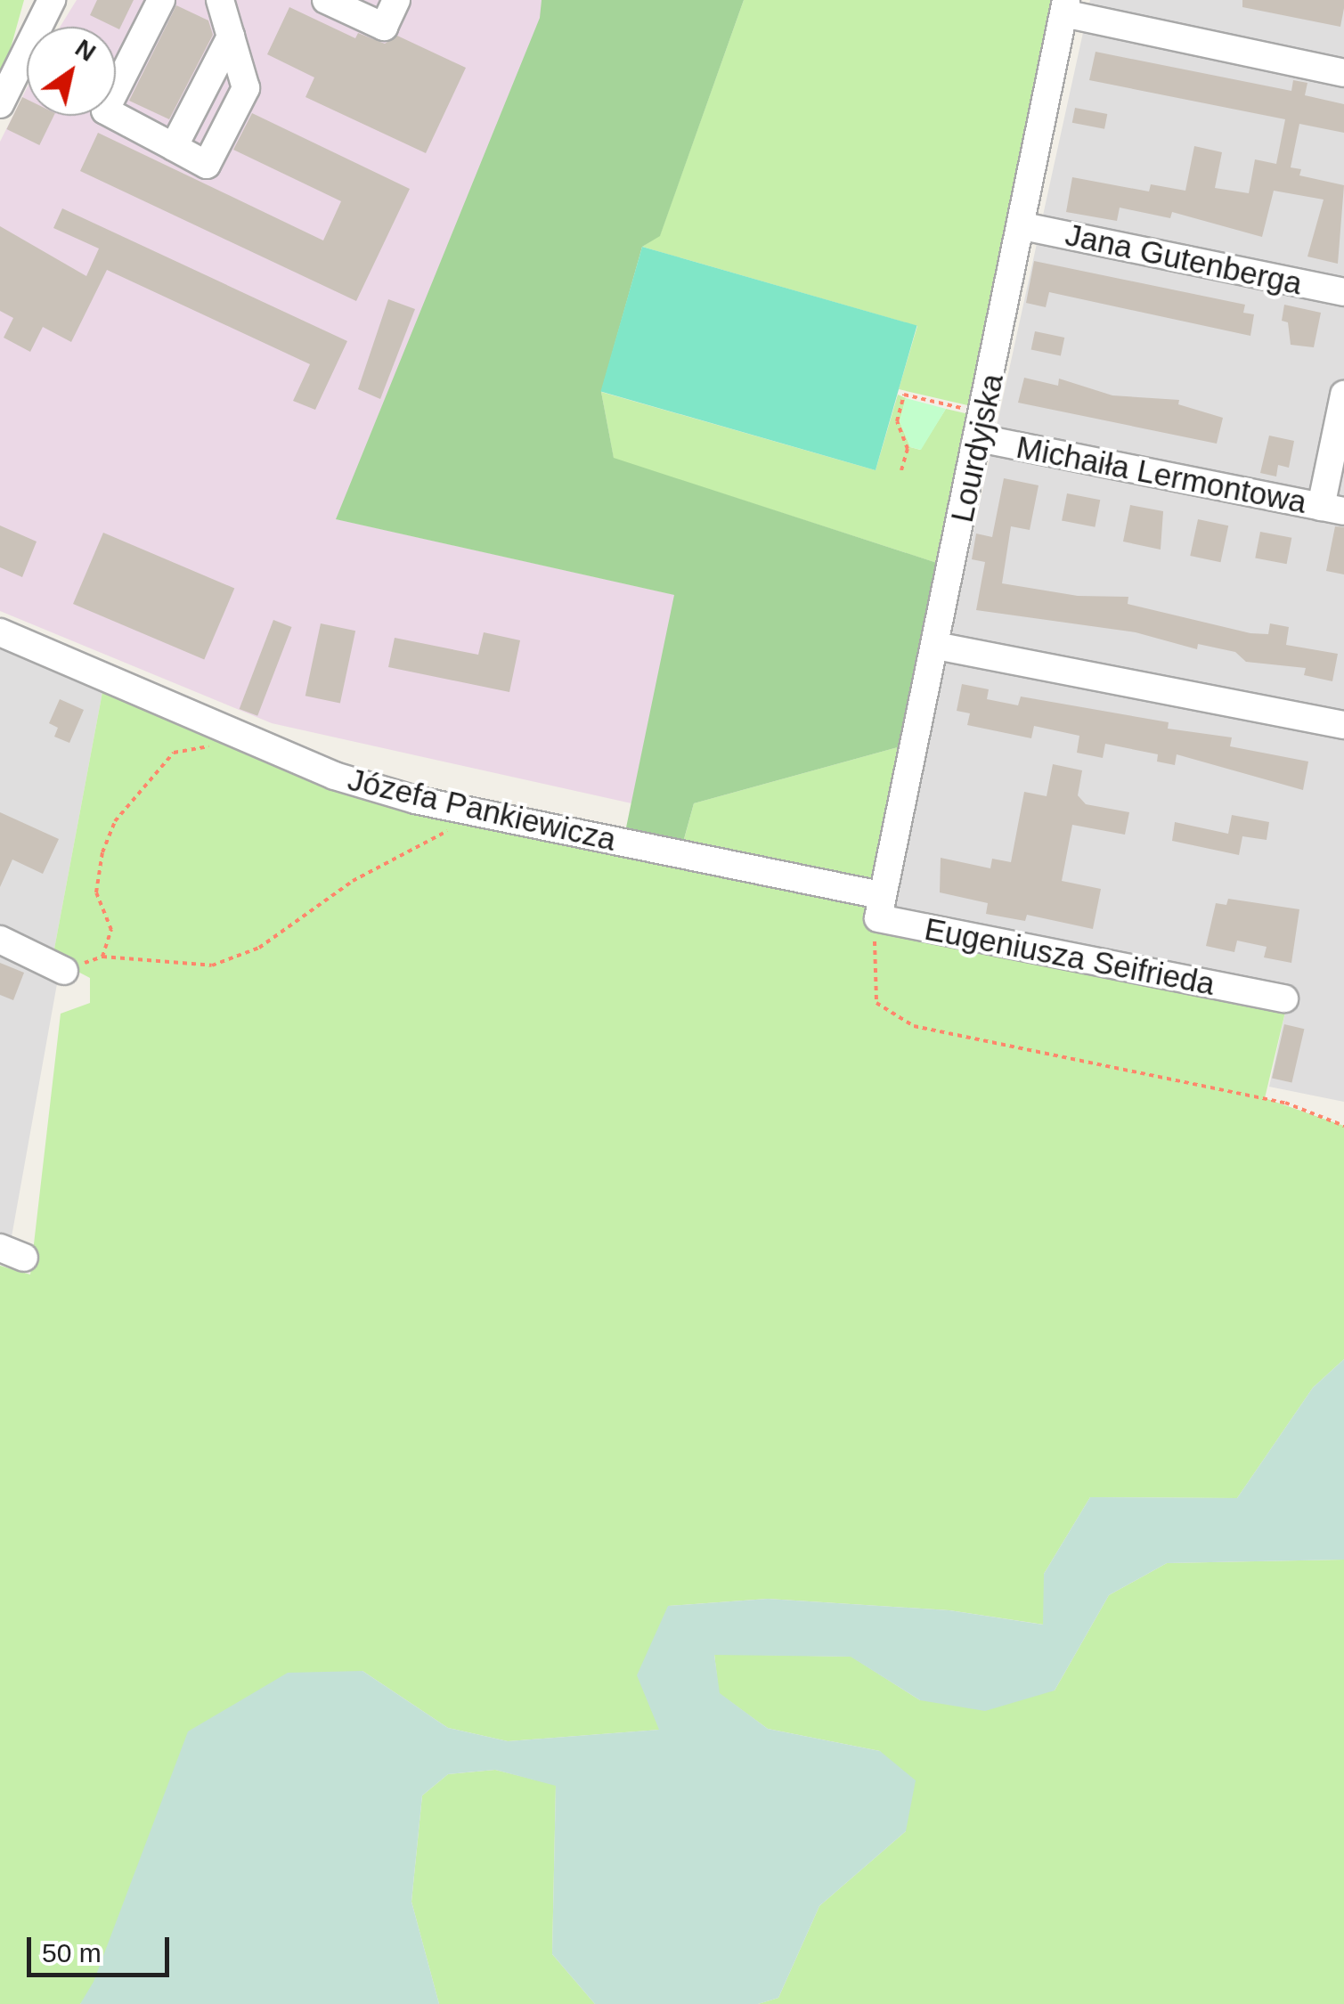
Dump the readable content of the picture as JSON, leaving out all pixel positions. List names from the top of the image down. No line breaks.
{"streets":{"street":["Jana Gutenberga","Lourdyjska","Michaiła Lermontowa","Józefa Pankiewicza","Eugeniusza Seifrieda"]},"crossings":[["Jana Gutenberga","Lourdyjska"],["Lourdyjska","Michaiła Lermontowa"],["Lourdyjska","Józefa Pankiewicza"],["Lourdyjska","Eugeniusza Seifrieda"],["Józefa Pankiewicza","Eugeniusza Seifrieda"]],"scale_bar":"50 m","north":"top right"}
